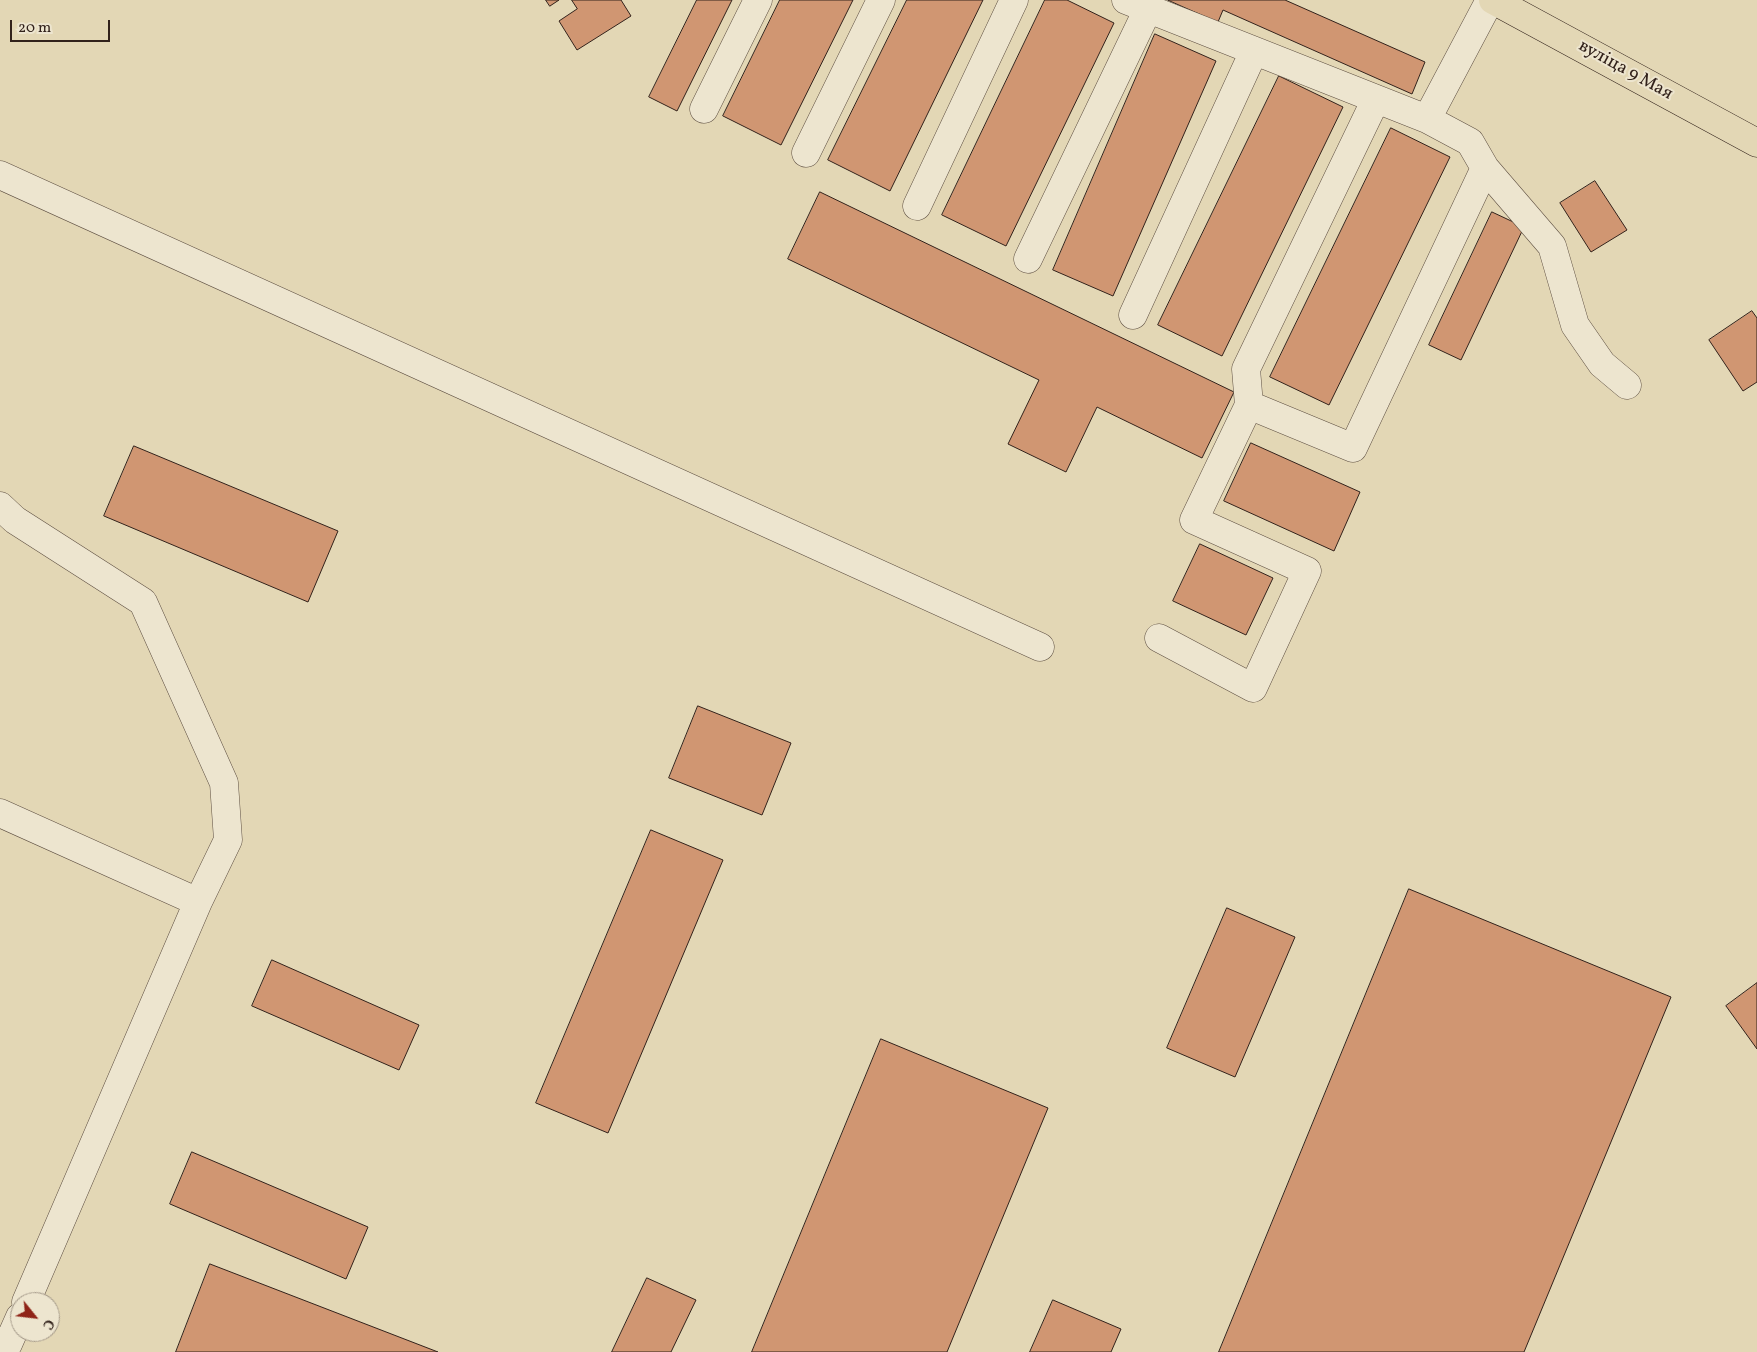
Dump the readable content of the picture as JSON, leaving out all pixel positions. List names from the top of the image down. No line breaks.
{"streets":{"main road":["вуліца 9 Мая"]},"scale_bar":"20 m","north":"bottom right"}
